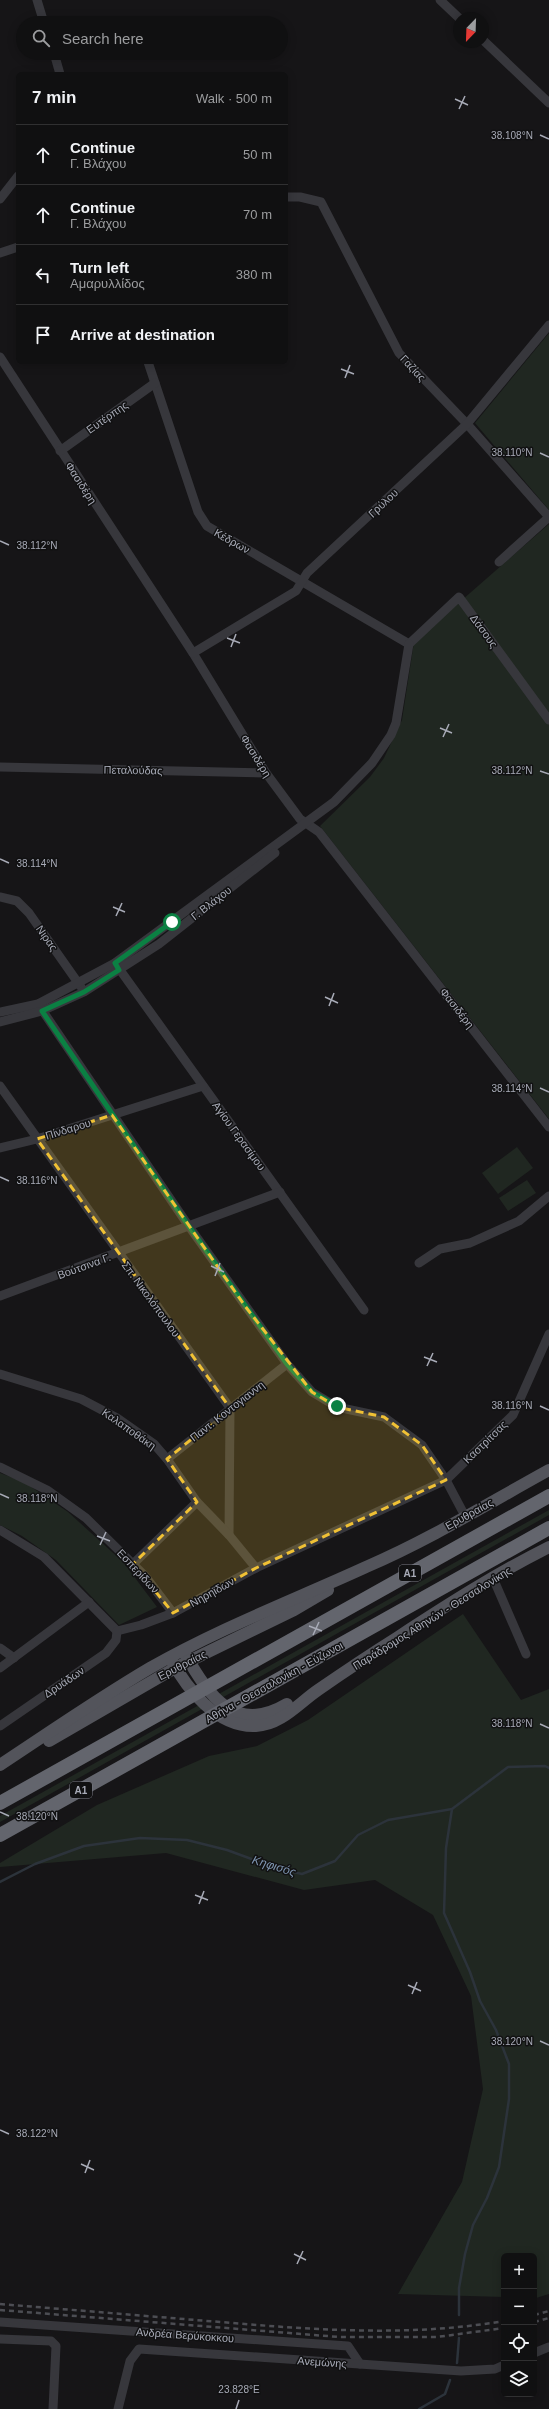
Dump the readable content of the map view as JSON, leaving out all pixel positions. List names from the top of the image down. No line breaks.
{"streets":{"highway":["Α1","Αθήνα - Θεσσαλονίκη - Εύζωνοι"],"main road":["Ερυθραίας","Παράδρομος Αθηνών - Θεσσαλονίκης"],"street":["Γαζίας","Ευτέρπης","Φασιδέρη","Γρύλου","Κέδρων","Δάσους","Πεταλούδας","Γ. Βλάχου","Νιρας","Πίνδαρου","Αγίου Γερασίμου","Βούτσινα Γ.","Σπ. Νικολόπουλου","Παντ. Κοντογιαννη","Καλαποθάκη","Καστρίτσας","Εσπερίδων","Νηρηϊδων","Δρυάδων","Ανδρέα Βερύκοκκου","Ανεμώνης"]},"crossings":[["Γαζίας","Γρύλου"],["Ευτέρπης","Φασιδέρη"],["Ευτέρπης","Κέδρων"],["Φασιδέρη","Γρύλου"],["Φασιδέρη","Πεταλούδας"],["Φασιδέρη","Γ. Βλάχου"],["Γρύλου","Κέδρων"],["Κέδρων","Δάσους"],["Κέδρων","Γ. Βλάχου"],["Δάσους","Γ. Βλάχου"],["Γ. Βλάχου","Νιρας"],["Γ. Βλάχου","Αγίου Γερασίμου"],["Πίνδαρου","Αγίου Γερασίμου"],["Πίνδαρου","Σπ. Νικολόπουλου"],["Αγίου Γερασίμου","Βούτσινα Γ."],["Βούτσινα Γ.","Σπ. Νικολόπουλου"],["Σπ. Νικολόπουλου","Παντ. Κοντογιαννη"],["Παντ. Κοντογιαννη","Καλαποθάκη"],["Καλαποθάκη","Νηρηϊδων"],["Καστρίτσας","Νηρηϊδων"],["Ερυθραίας","Παράδρομος Αθηνών - Θεσσαλονίκης"],["Εσπερίδων","Νηρηϊδων"],["Νηρηϊδων","Δρυάδων"],["Ανδρέα Βερύκοκκου","Ανεμώνης"]],"water":["Κηφισός"],"north":"bottom left","page":{"search":"Search here","heading":["7 min","Walk · 500 m"],"list":[["Continue","Γ. Βλάχου","50 m"],["Continue","Γ. Βλάχου","70 m"],["Turn left","Αμαρυλλίδος","380 m"],"Arrive at destination"],"map_buttons":["+","−"]},"coordinates":["38.108°N","38.110°N","38.112°N","38.114°N","38.116°N","38.118°N","38.120°N","38.122°N","23.828°E"]}
